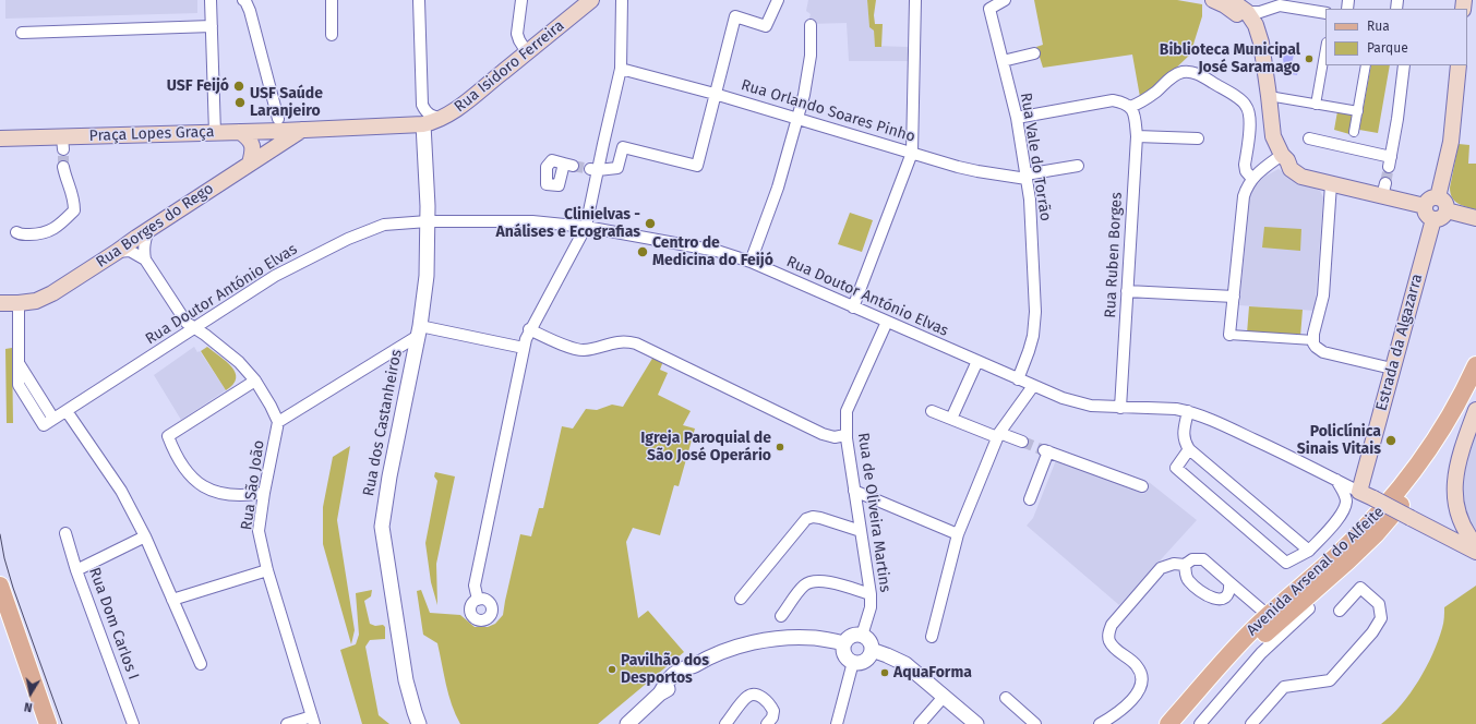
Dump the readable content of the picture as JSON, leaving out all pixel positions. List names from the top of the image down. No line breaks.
{"streets":{"main road":["Rua Isidoro Ferreira","Praça Lopes Graça","Rua Borges do Rego","Estrada da Algazarra","Avenida Arsenal do Alfeite"],"street":["Rua Orlando Soares Pinho","Rua Vale do Torrão","Rua Ruben Borges","Rua Doutor António Elvas","Rua dos Castanheiros","Rua São João","Rua de Oliveira Martins","Rua Dom Carlos I"]},"crossings":[["Rua Isidoro Ferreira","Praça Lopes Graça"],["Rua Isidoro Ferreira","Rua Borges do Rego"],["Rua Isidoro Ferreira","Rua dos Castanheiros"],["Rua Orlando Soares Pinho","Rua Vale do Torrão"],["Praça Lopes Graça","Rua Borges do Rego"],["Rua Vale do Torrão","Rua Doutor António Elvas"],["Rua Borges do Rego","Rua Doutor António Elvas"],["Rua Ruben Borges","Rua Doutor António Elvas"],["Rua Doutor António Elvas","Estrada da Algazarra"],["Rua Doutor António Elvas","Rua dos Castanheiros"],["Rua Doutor António Elvas","Rua São João"],["Rua Doutor António Elvas","Rua de Oliveira Martins"]],"places":["Biblioteca Municipal José Saramago","USF Feijó","USF Saúde Laranjeiro","Clinielvas - Análises e Ecografias","Centro de Medicina do Feijó","Policlínica Sinais Vitais","Igreja Paroquial de São José Operário","Pavilhão dos Desportos","AquaForma"],"legend":["Rua","Parque"],"north":"bottom"}
